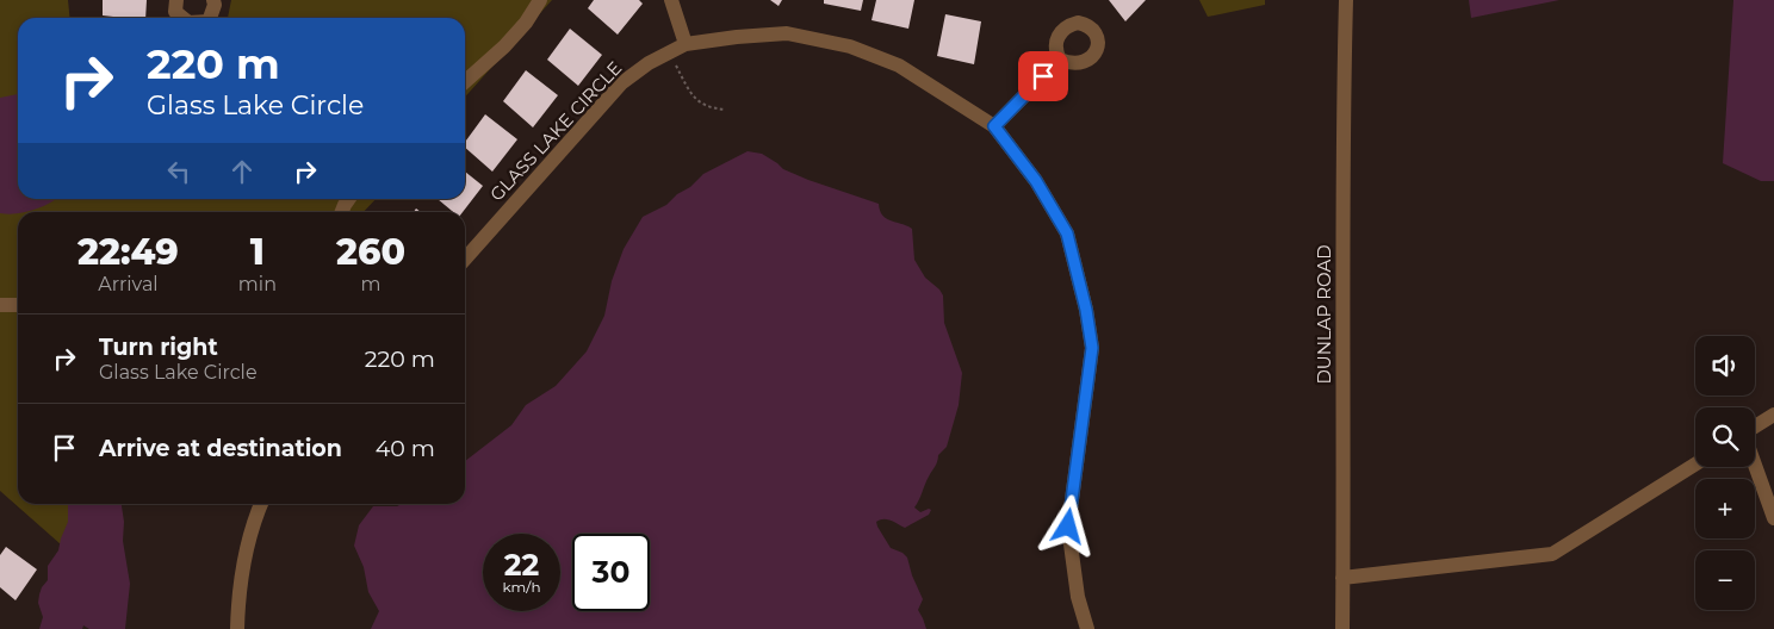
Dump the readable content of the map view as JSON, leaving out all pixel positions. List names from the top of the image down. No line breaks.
{"streets":{"street":["GLASS LAKE CIRCLE","DUNLAP ROAD"]},"page":{"turn":["220 m","Glass Lake Circle"],"eta":["22:49","Arrival","1","min","260","m"],"list":[{"name":"Turn right","note":"Glass Lake Circle","value":"220 m"},{"name":"Arrive at destination","value":"40 m"}],"map_buttons":["+","−"],"speed":"22 km/h","limit":"30"}}
